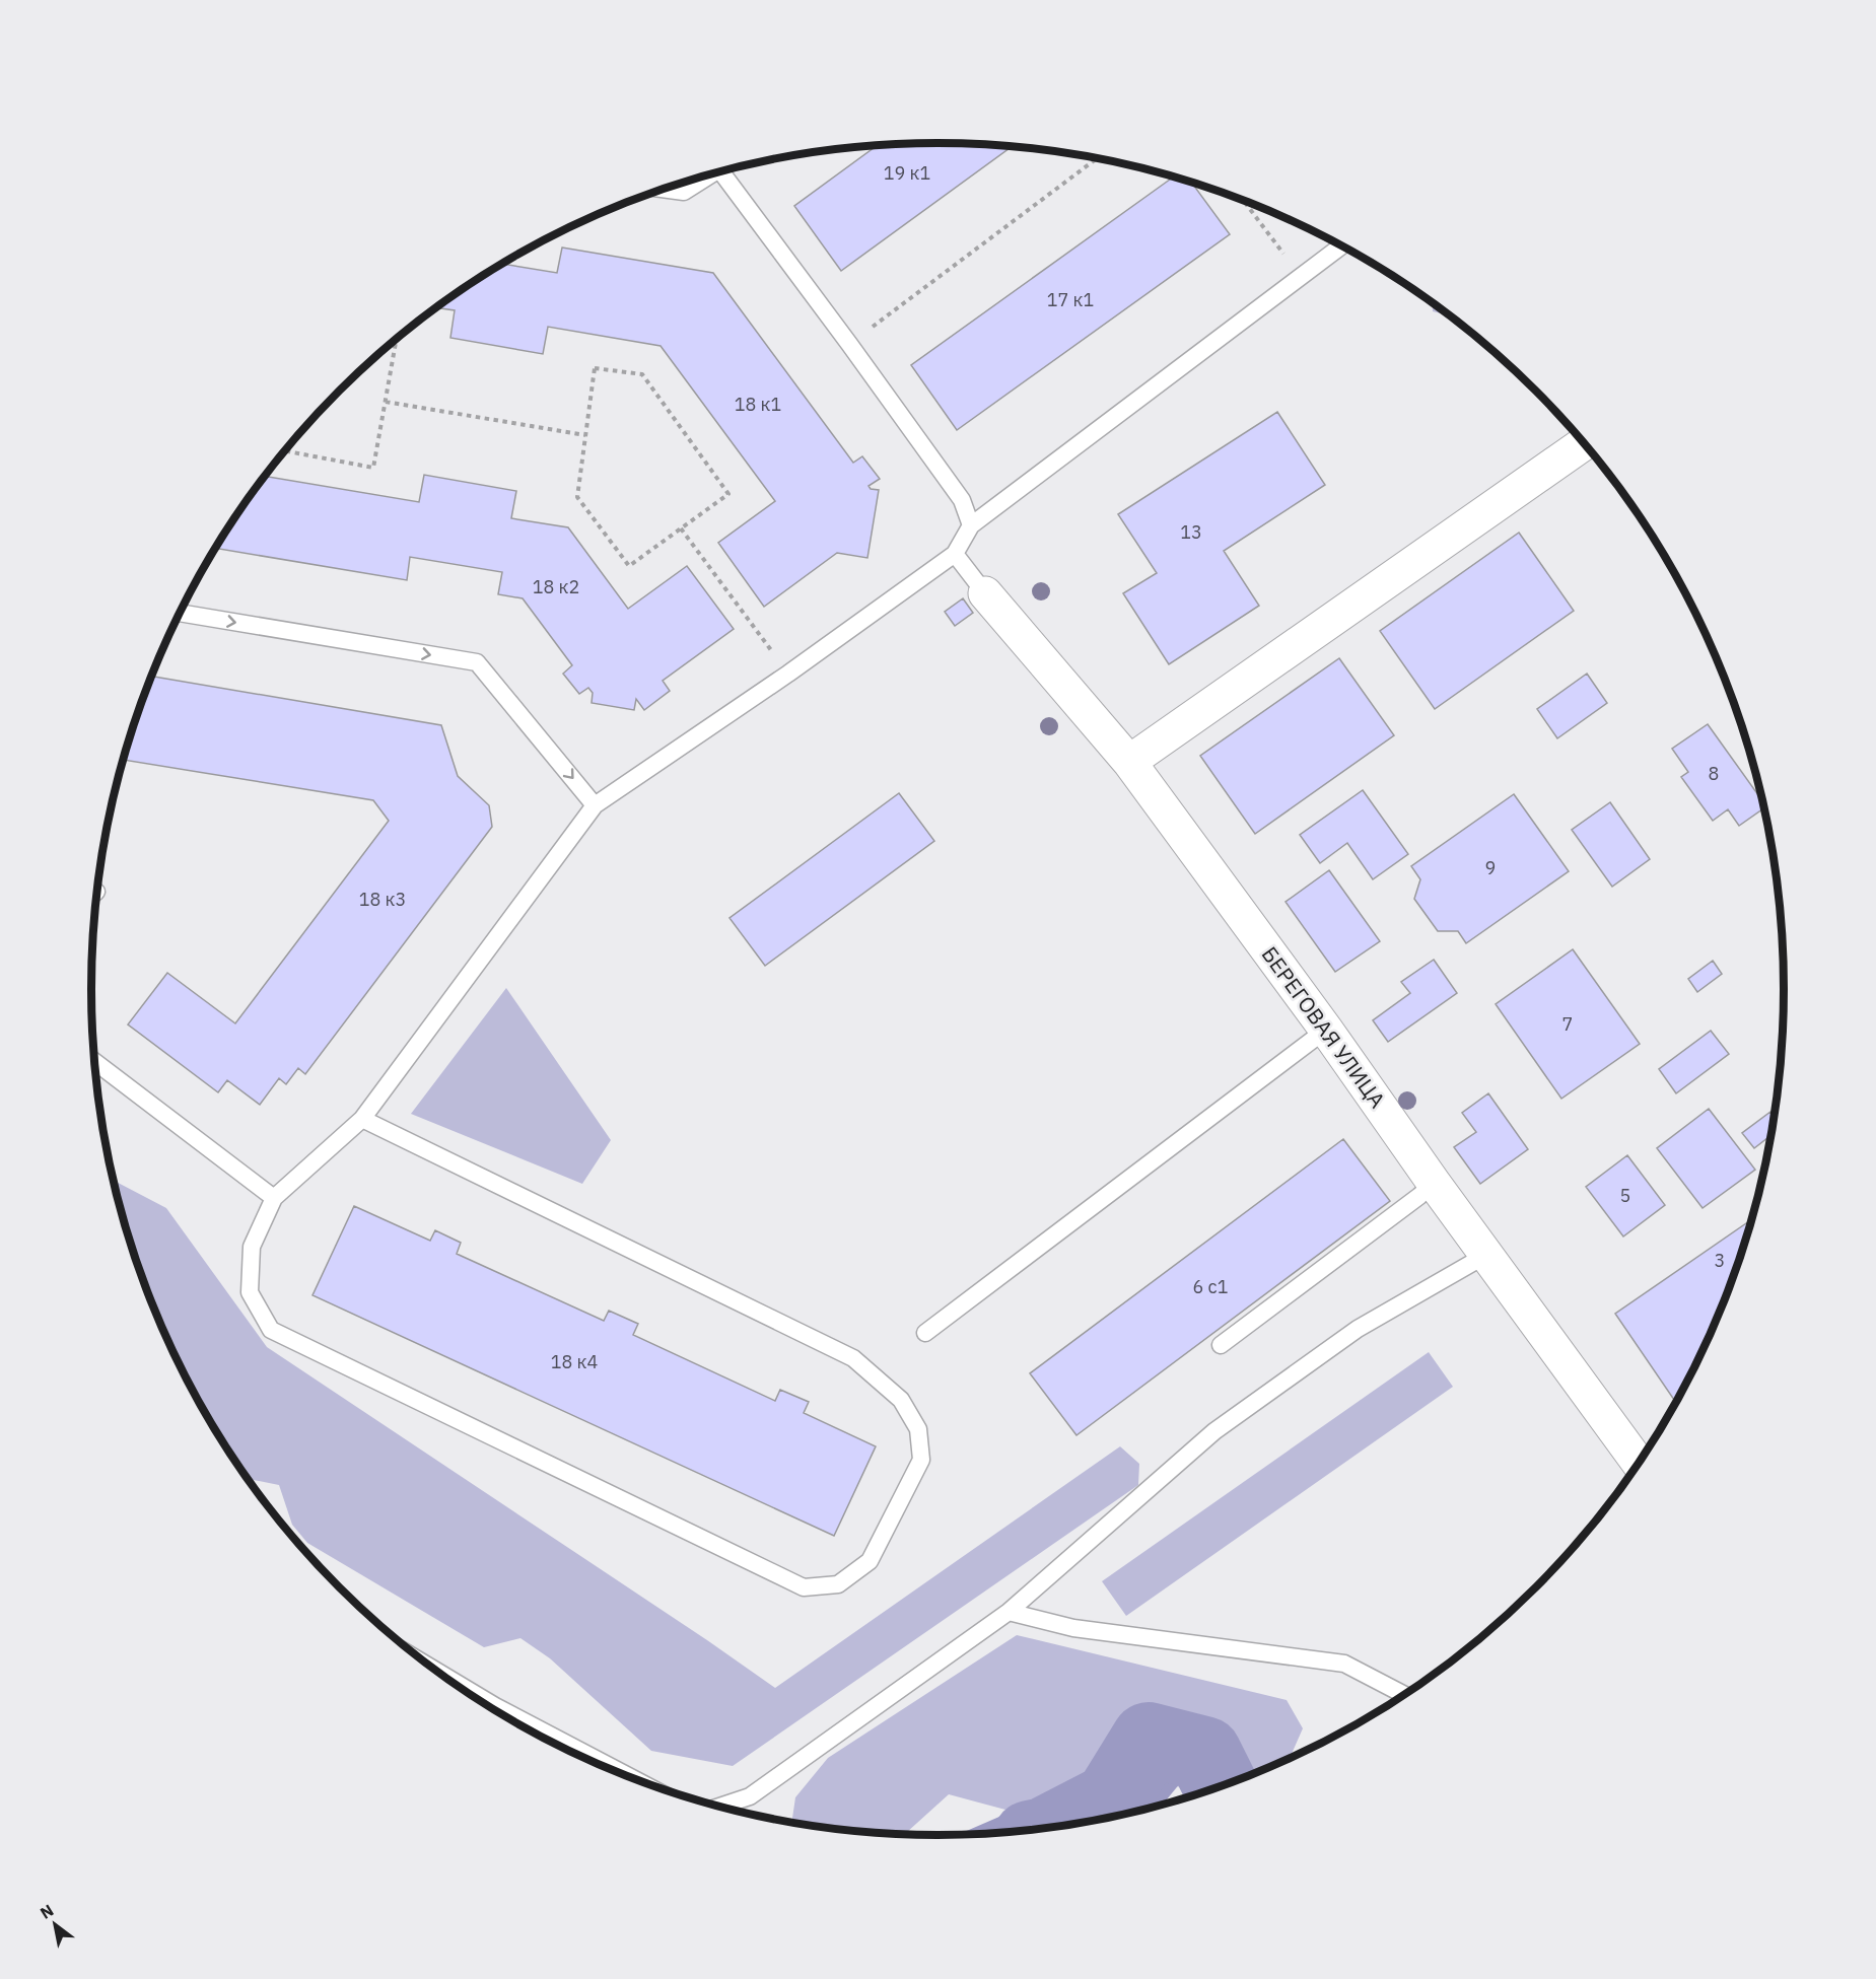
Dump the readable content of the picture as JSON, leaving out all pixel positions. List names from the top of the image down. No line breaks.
{"streets":{"street":["БЕРЕГОВАЯ УЛИЦА"]},"house_numbers":["19 к1","17 к1","18 к1","13","18 к2","8","9","18 к3","7","5","3","6 с1","18 к4"],"north":"top left"}
